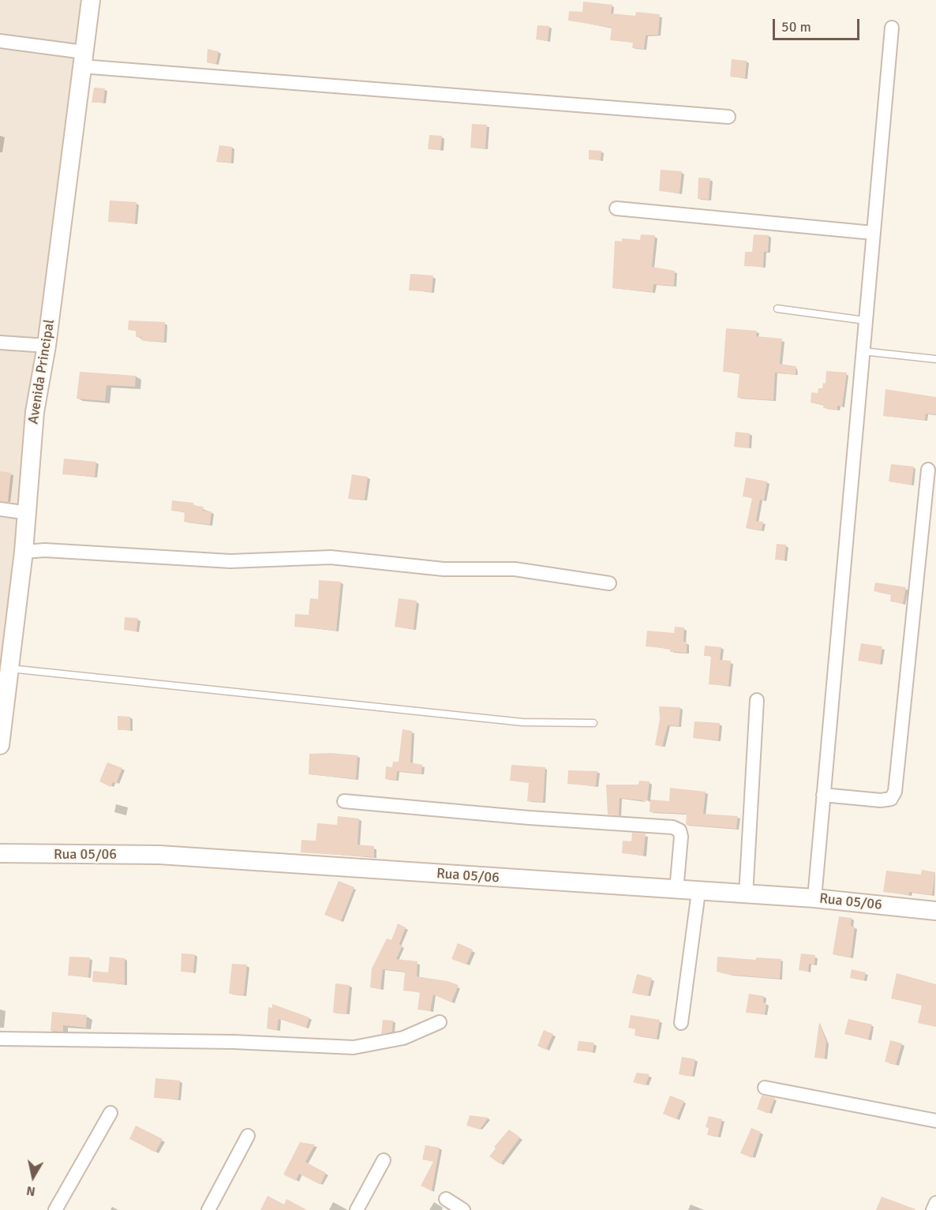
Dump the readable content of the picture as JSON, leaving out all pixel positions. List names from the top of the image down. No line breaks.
{"streets":{"street":["Avenida Principal","Rua 05/06"]},"scale_bar":"50 m","north":"bottom"}
